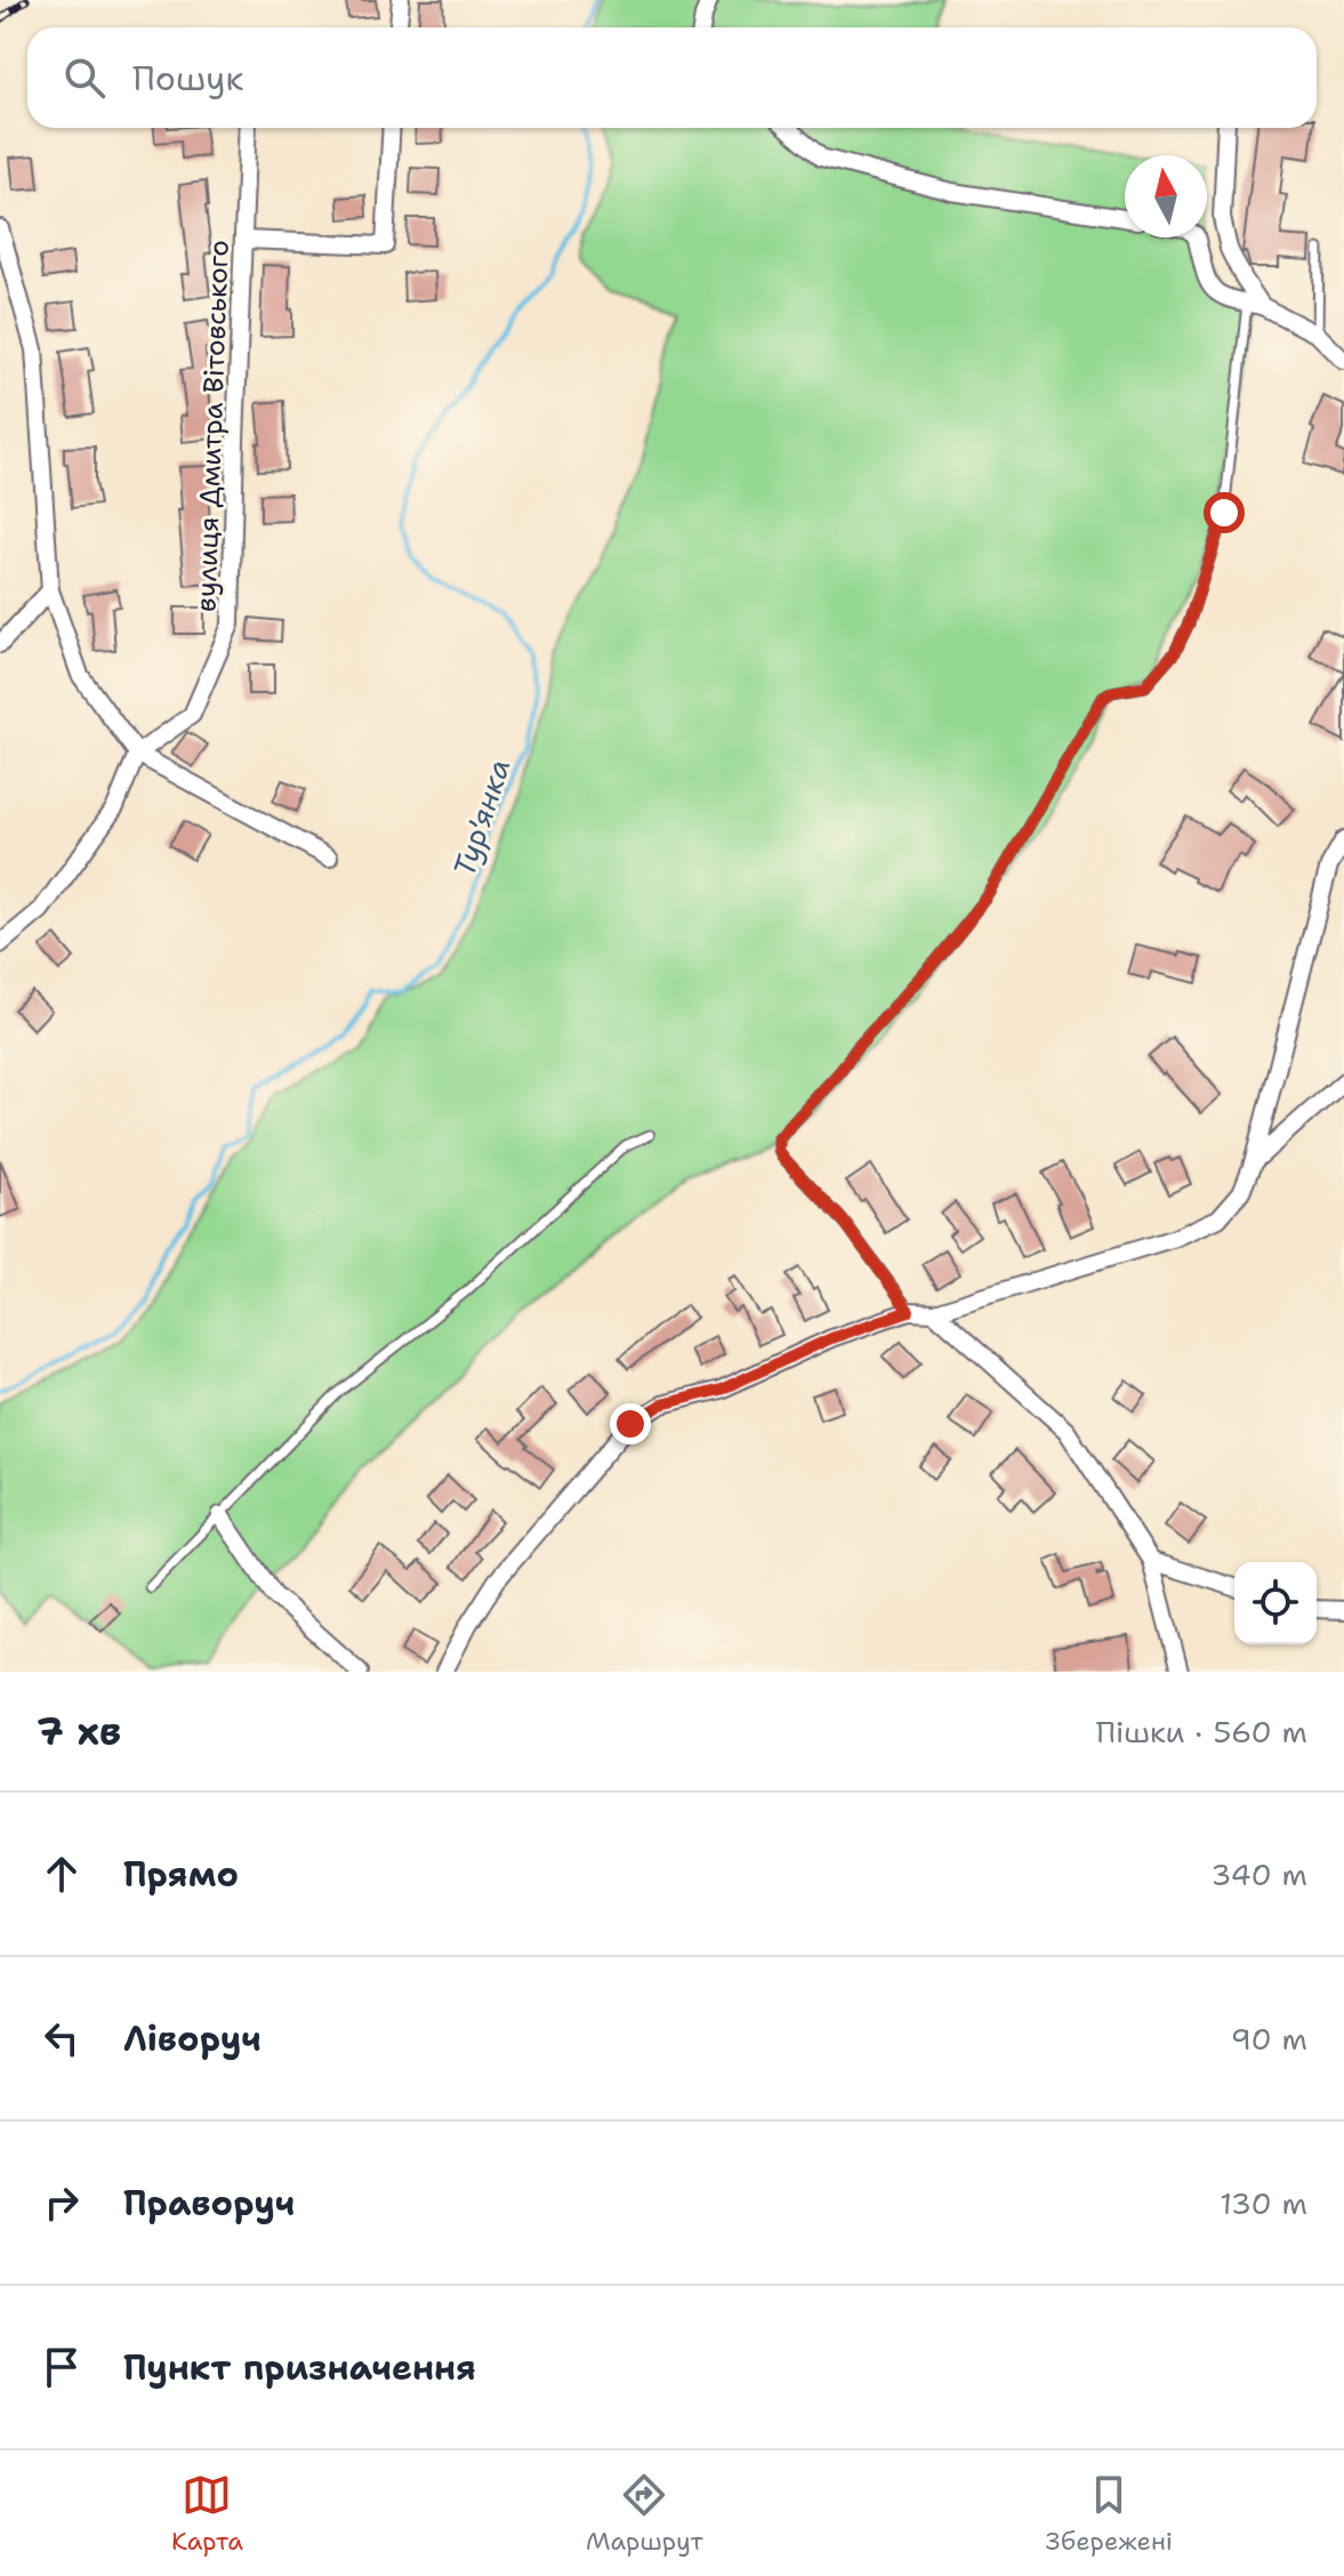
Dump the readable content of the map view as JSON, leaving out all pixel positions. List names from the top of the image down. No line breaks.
{"streets":{"street":["вулиця Дмитра Вітовського"]},"water":["Тур'янка"],"north":"top","page":{"search":"Пошук","heading":["7 хв","Пішки · 560 m"],"list":[["Прямо","340 m"],["Ліворуч","90 m"],["Праворуч","130 m"],"Пункт призначення"],"nav":["Карта","Маршрут","Збережені"]}}
